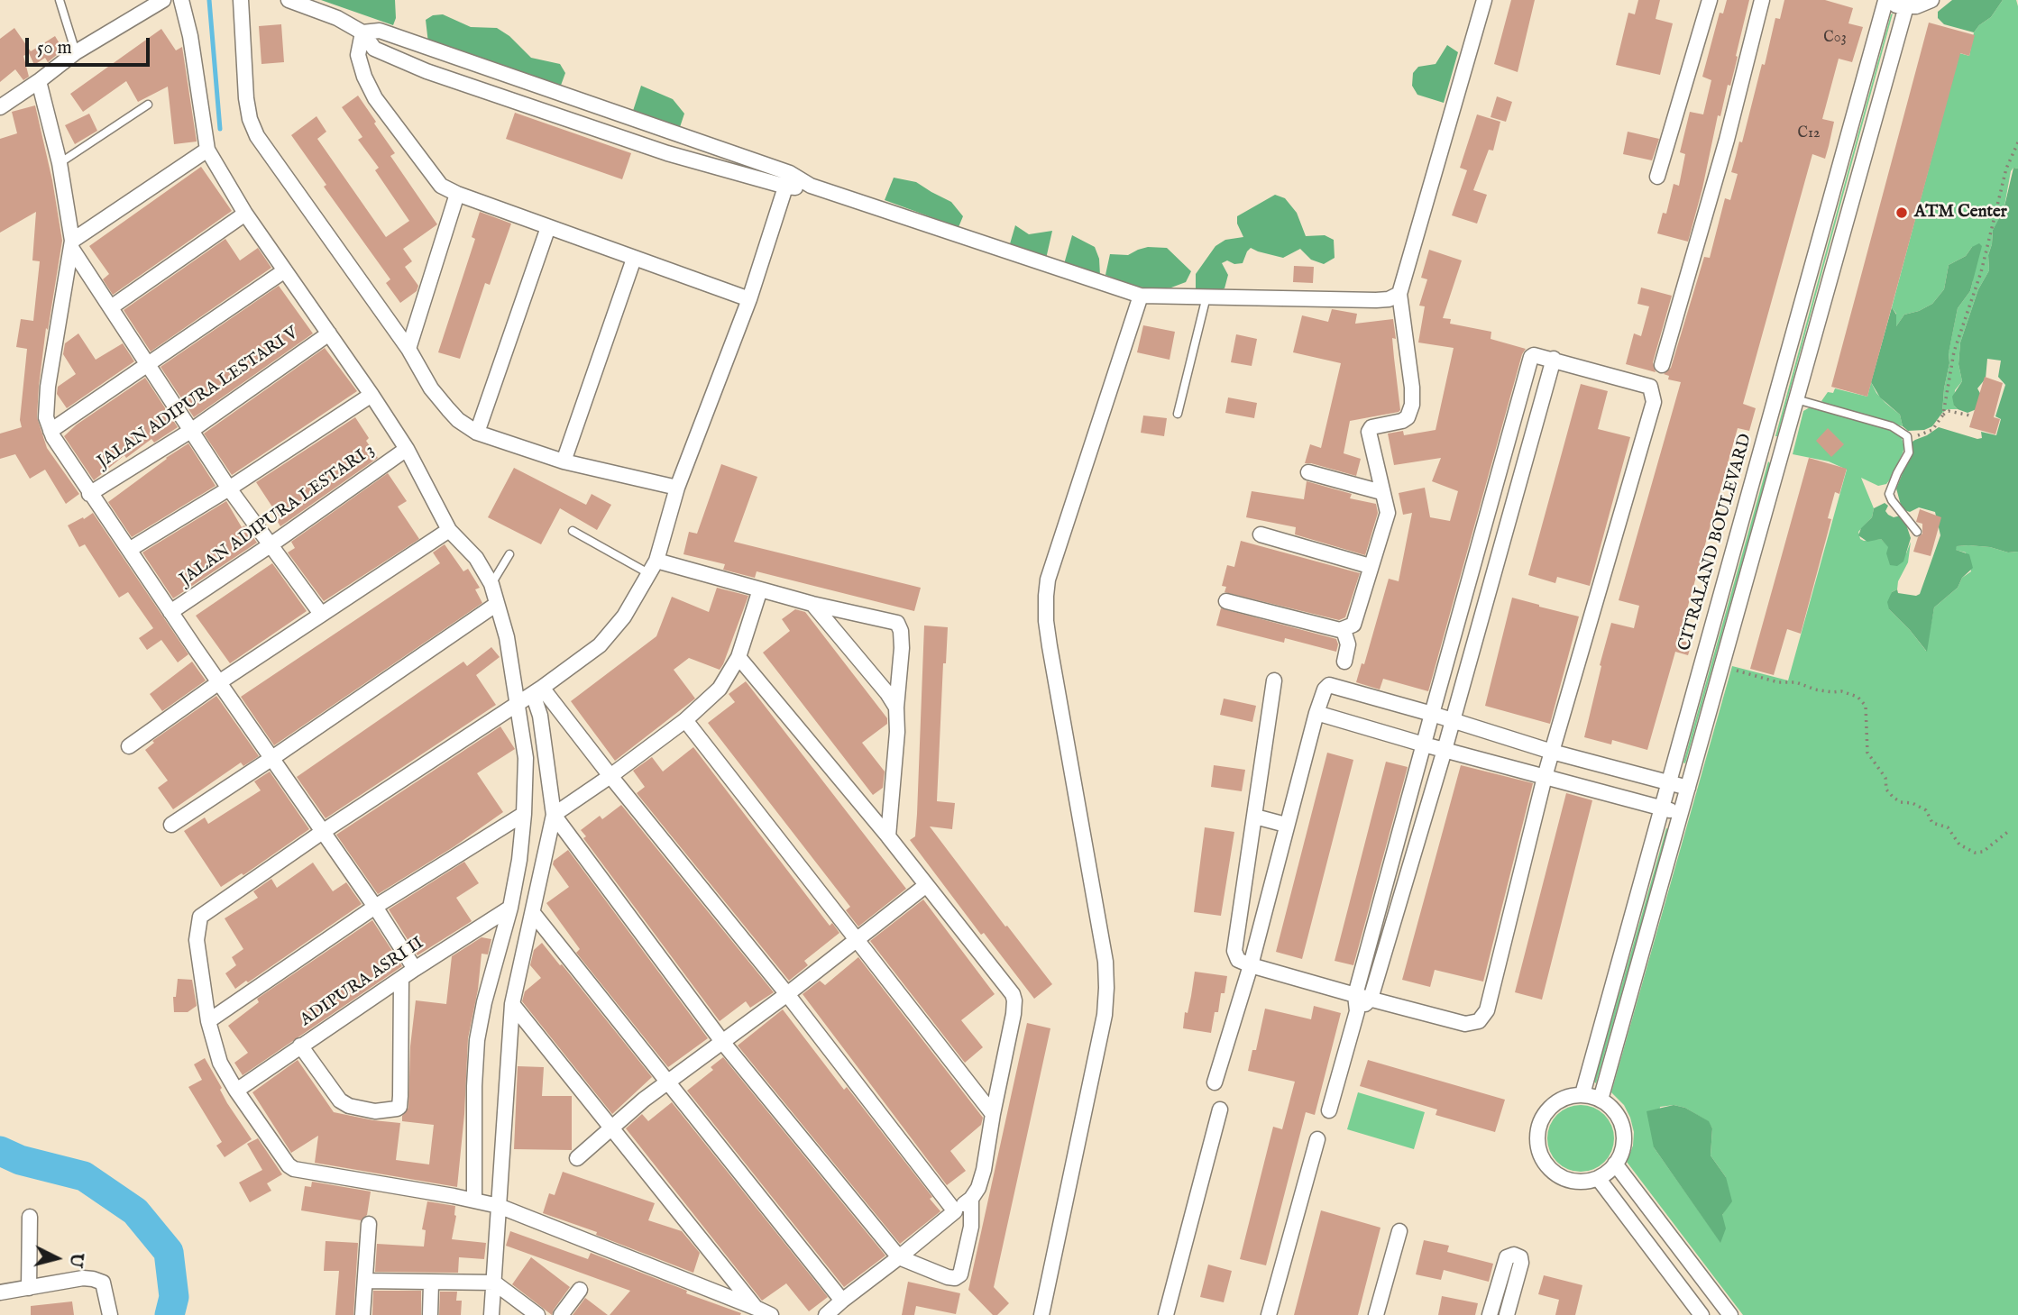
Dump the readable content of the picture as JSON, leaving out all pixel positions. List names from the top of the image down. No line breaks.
{"streets":{"street":["JALAN ADIPURA LESTARI V","JALAN ADIPURA LESTARI 3","CITRALAND BOULEVARD","ADIPURA ASRI II"]},"places":["ATM Center"],"house_numbers":["C03","C12"],"scale_bar":"50 m","north":"right"}
